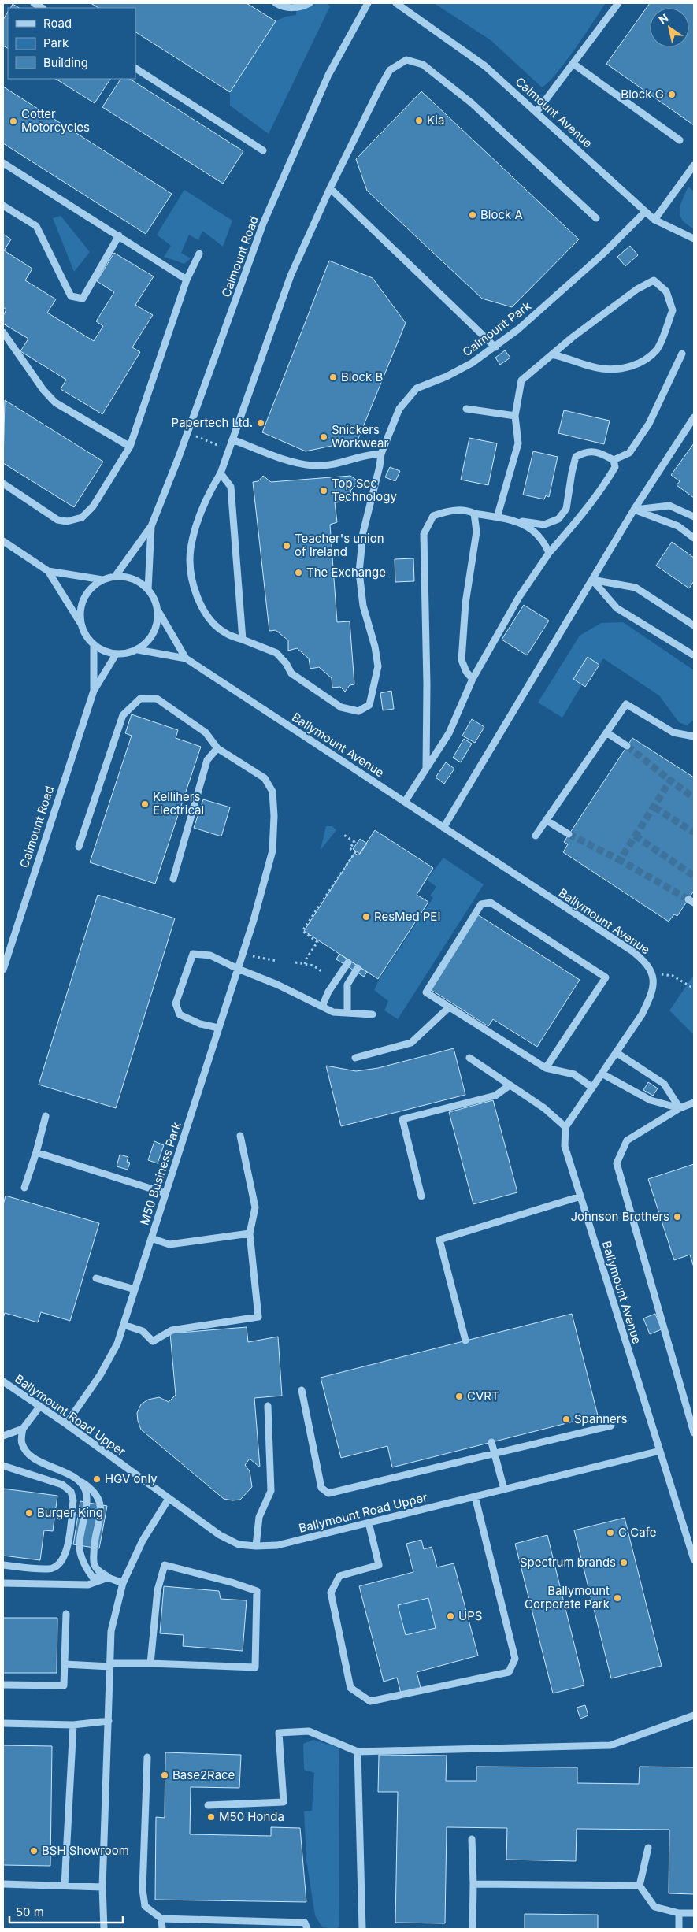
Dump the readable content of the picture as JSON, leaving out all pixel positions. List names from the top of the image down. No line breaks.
{"streets":{"street":["Calmount Avenue","Calmount Road","Calmount Park","Ballymount Avenue","M50 Business Park","Ballymount Road Upper"]},"crossings":[["Calmount Avenue","Calmount Park"],["Calmount Road","Ballymount Avenue"],["Ballymount Avenue","Ballymount Road Upper"],["M50 Business Park","Ballymount Road Upper"]],"places":["Block G","Kia","Cotter Motorcycles","Block A","Block B","Papertech Ltd.","Snickers Workwear","Top Sec Technology","Teacher's union of Ireland","The Exchange","Kellihers Electrical","ResMed PEI","Johnson Brothers","CVRT","Spanners","HGV only","Burger King","C Cafe","Spectrum brands","Ballymount Corporate Park","UPS","Base2Race","M50 Honda","BSH Showroom"],"legend":["Road","Park","Building"],"scale_bar":"50 m","north":"top left"}
